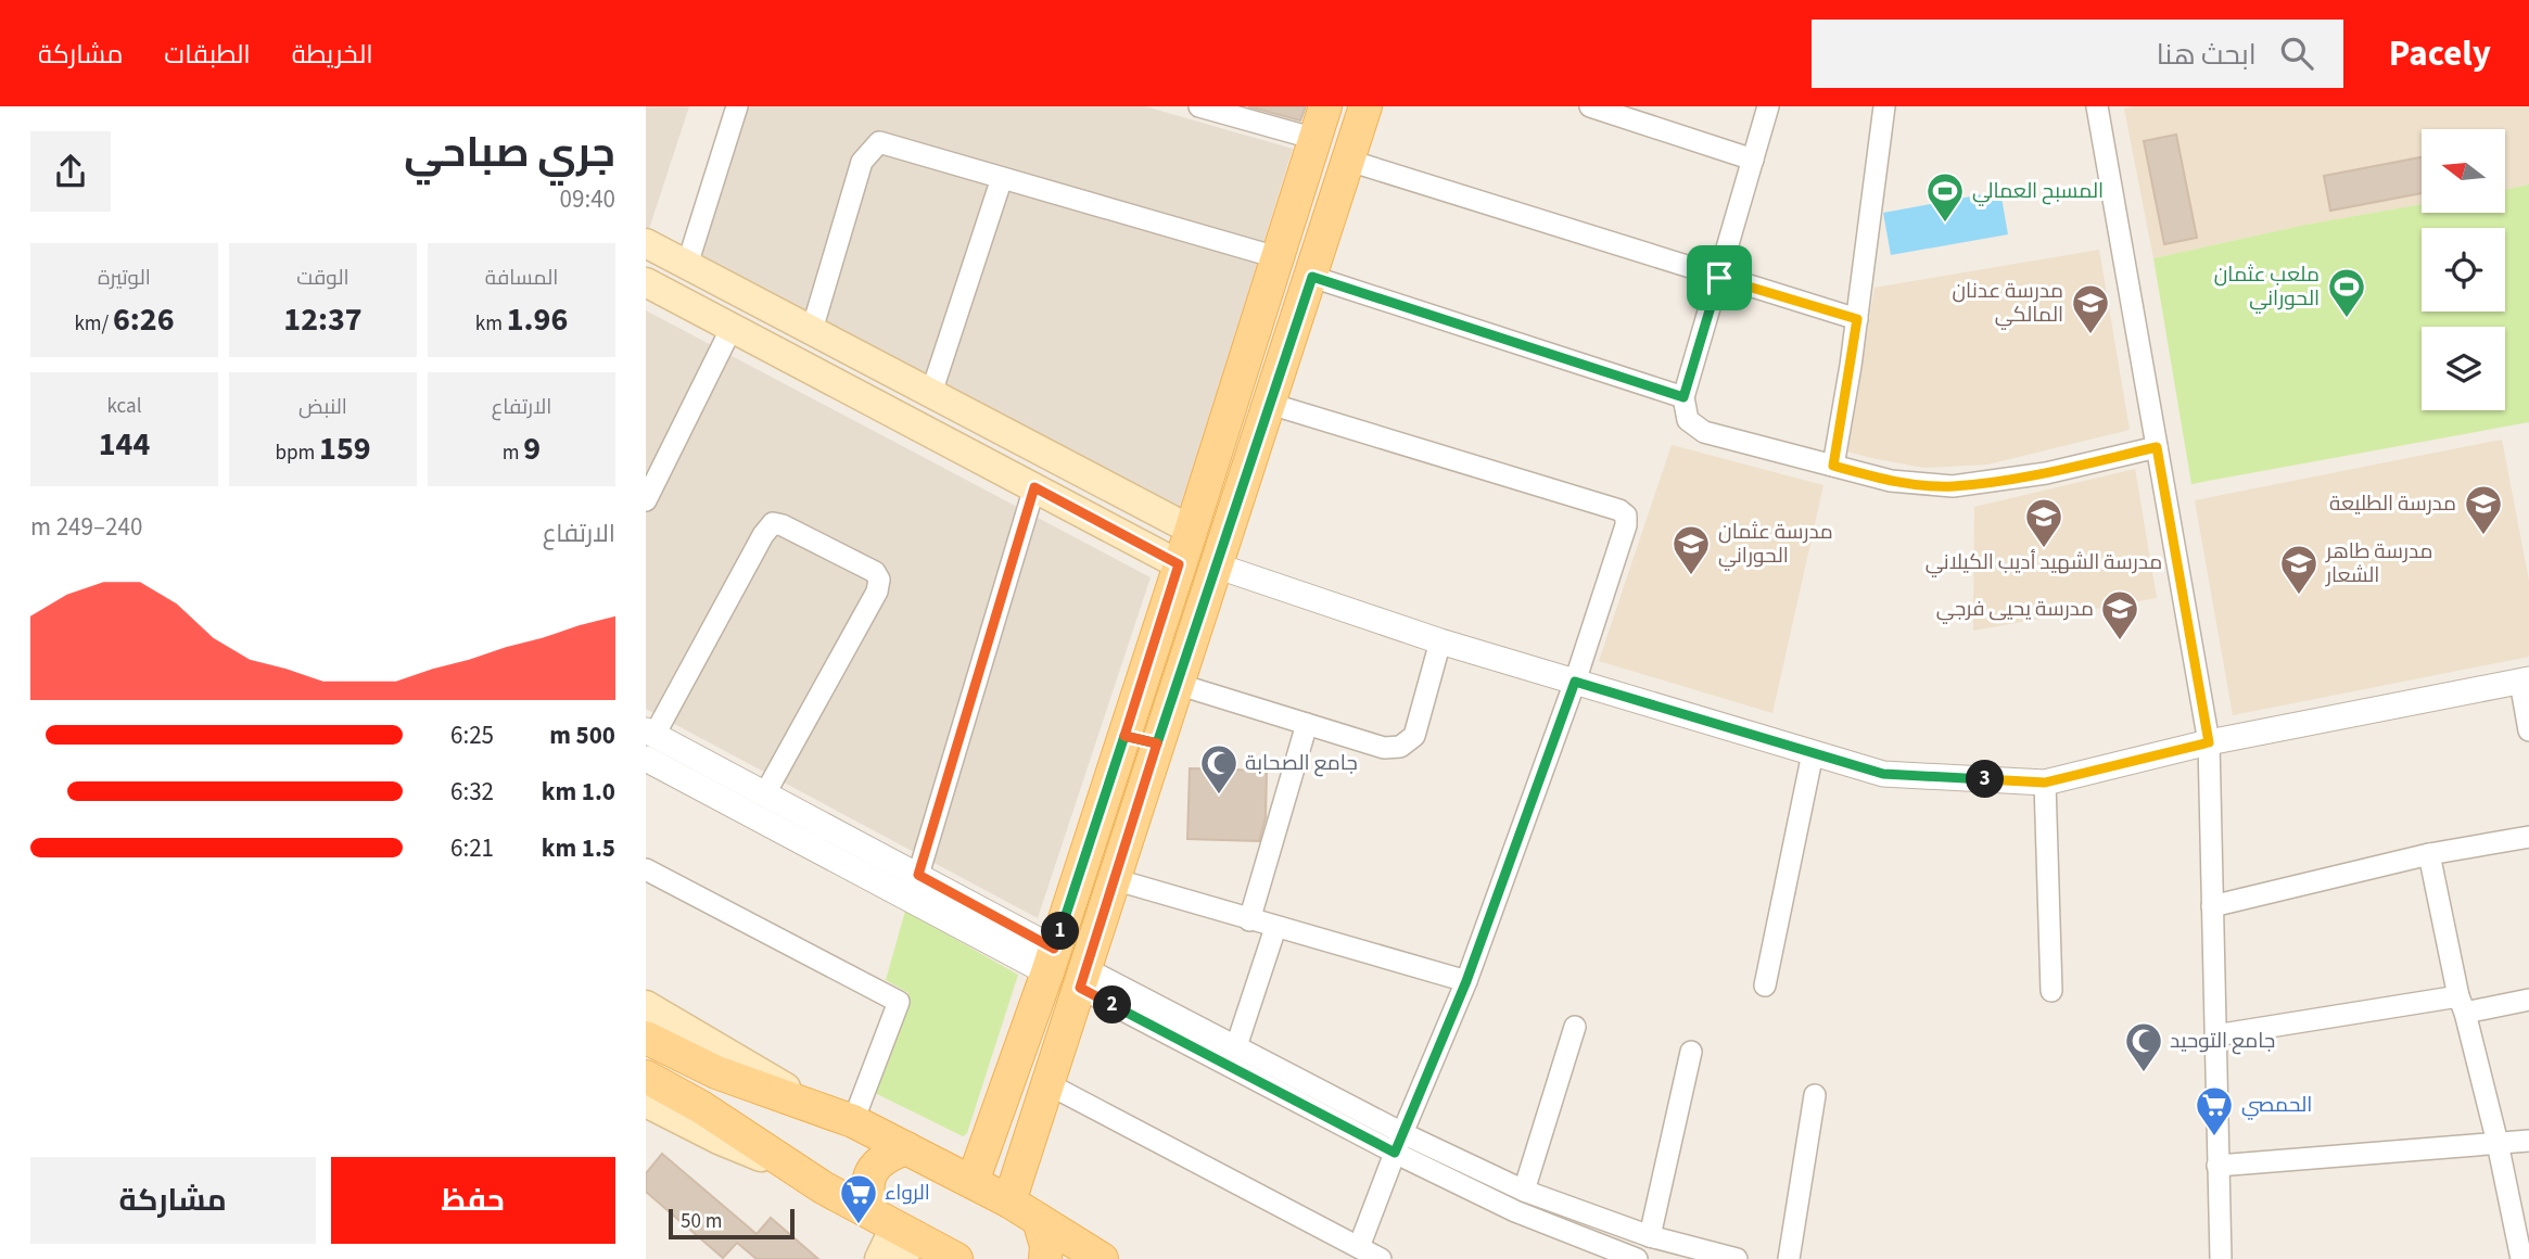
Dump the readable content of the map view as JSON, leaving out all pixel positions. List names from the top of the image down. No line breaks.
{"places":{"sports":["المسبح العمالي","ملعب عثمان الحوراني"],"school or university":["مدرسة عدنان المالكي","مدرسة الطليعة","مدرسة الشهيد أديب الكيلاني","مدرسة عثمان الحوراني","مدرسة طاهر الشعار","مدرسة يحيى فرجي"],"mosque":["جامع الصحابة","جامع التوحيد"],"supermarket":["الحمصي","الرواء"]},"scale_bar":"50 m","north":"left","page":{"header":"Pacely","search":"ابحث هنا","nav":["الخريطة","الطبقات","مشاركة"],"heading":["جري صباحي","09:40"],"stats":[["المسافة","1.96 km"],["الوقت","12:37"],["الوتيرة","6:26 /km"],["الارتفاع","9 m"],["النبض","159 bpm"],["kcal","144"]],"chart":["الارتفاع","240–249 m"],"list":[{"name":"500 m","note":"6:25"},{"name":"1.0 km","note":"6:32"},{"name":"1.5 km","note":"6:21"}],"pins":["3","1","2"],"buttons":["حفظ","مشاركة"],"scale":"50 m"}}
